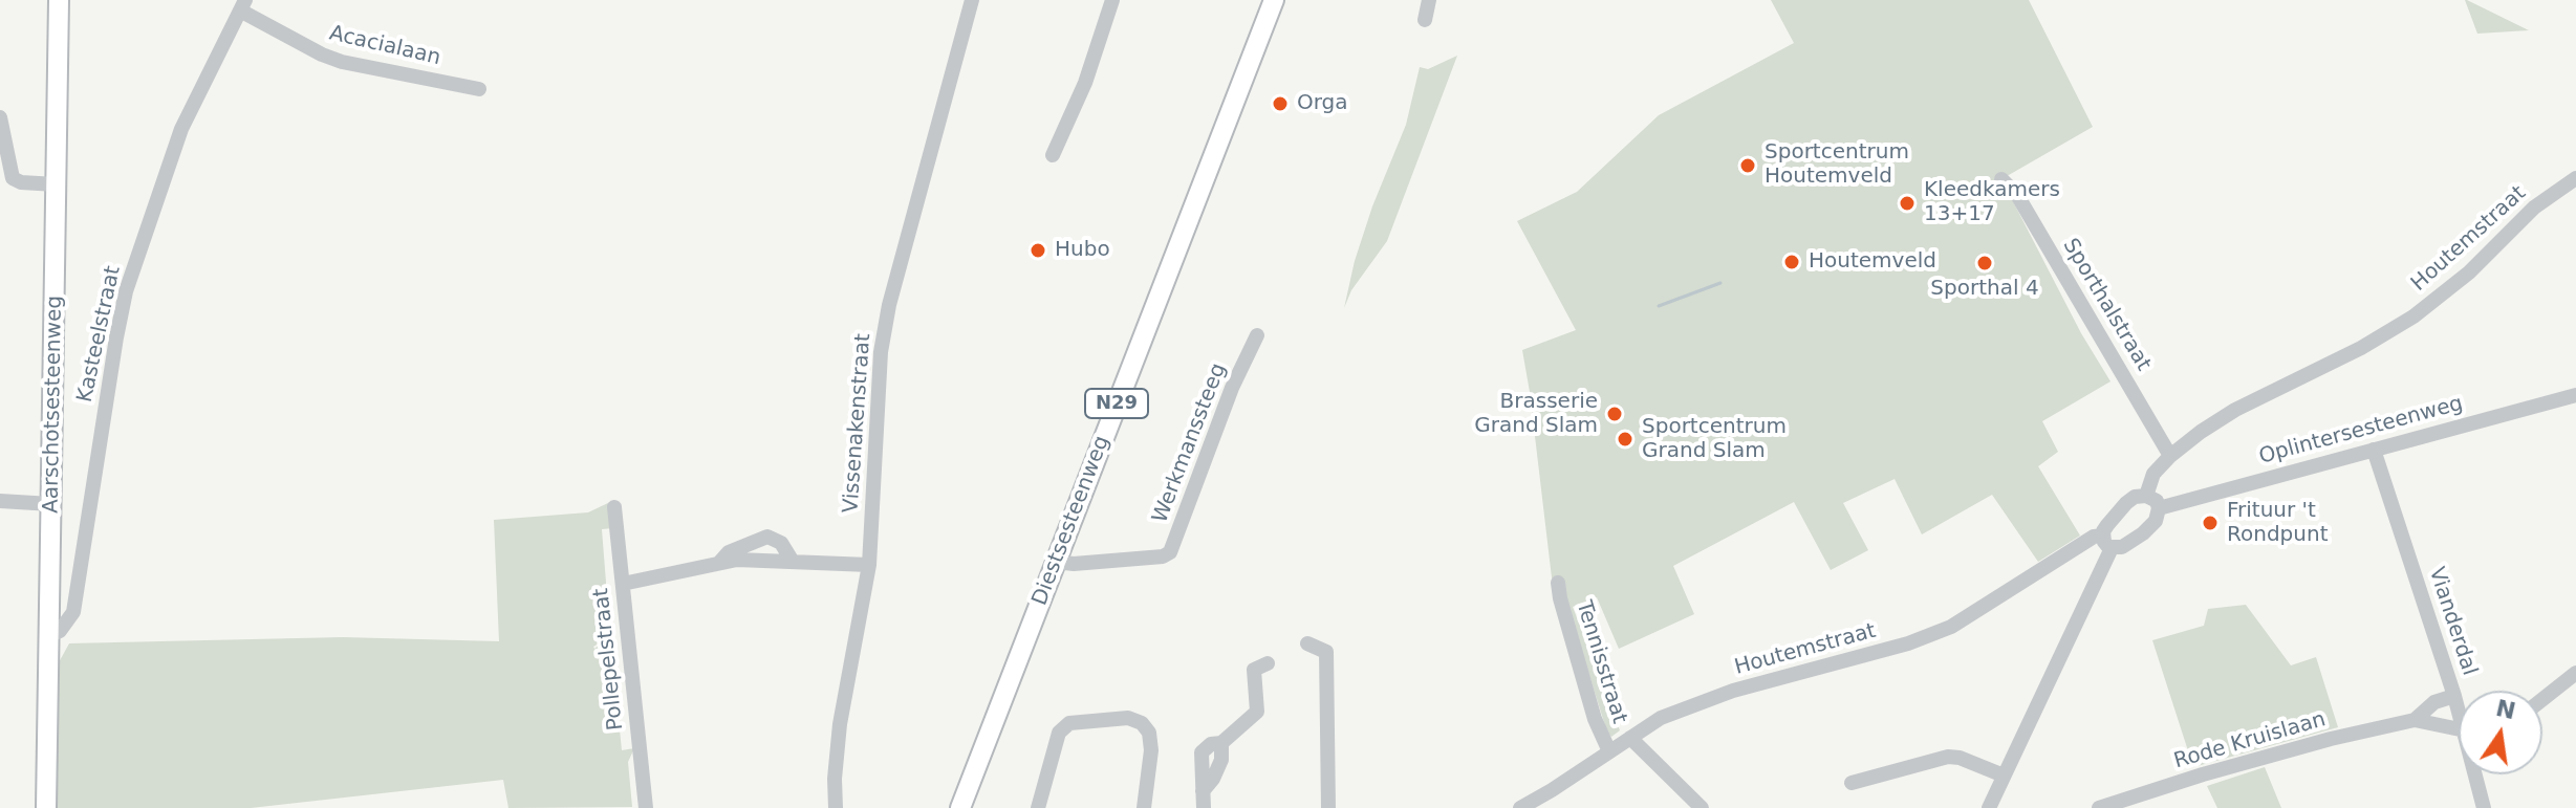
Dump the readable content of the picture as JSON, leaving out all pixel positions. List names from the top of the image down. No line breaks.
{"streets":{"main road":["N29","Aarschotsesteenweg","Diestsesteenweg"],"street":["Acacialaan","Houtemstraat","Sporthalstraat","Kasteelstraat","Vissenakenstraat","Oplintersesteenweg","Werkmanssteeg","Vianderdal","Pollepelstraat","Tennisstraat","Rode Kruislaan"]},"crossings":[["Acacialaan","Kasteelstraat"],["Houtemstraat","Sporthalstraat"],["Houtemstraat","Oplintersesteenweg"],["Houtemstraat","Tennisstraat"],["Kasteelstraat","Aarschotsesteenweg"],["Oplintersesteenweg","Vianderdal"],["Werkmanssteeg","Diestsesteenweg"],["Vianderdal","Rode Kruislaan"]],"places":["Orga","Sportcentrum Houtemveld","Kleedkamers 13+17","Hubo","Houtemveld","Sporthal 4","Brasserie Grand Slam","Sportcentrum Grand Slam","Frituur 't Rondpunt"],"north":"top"}
